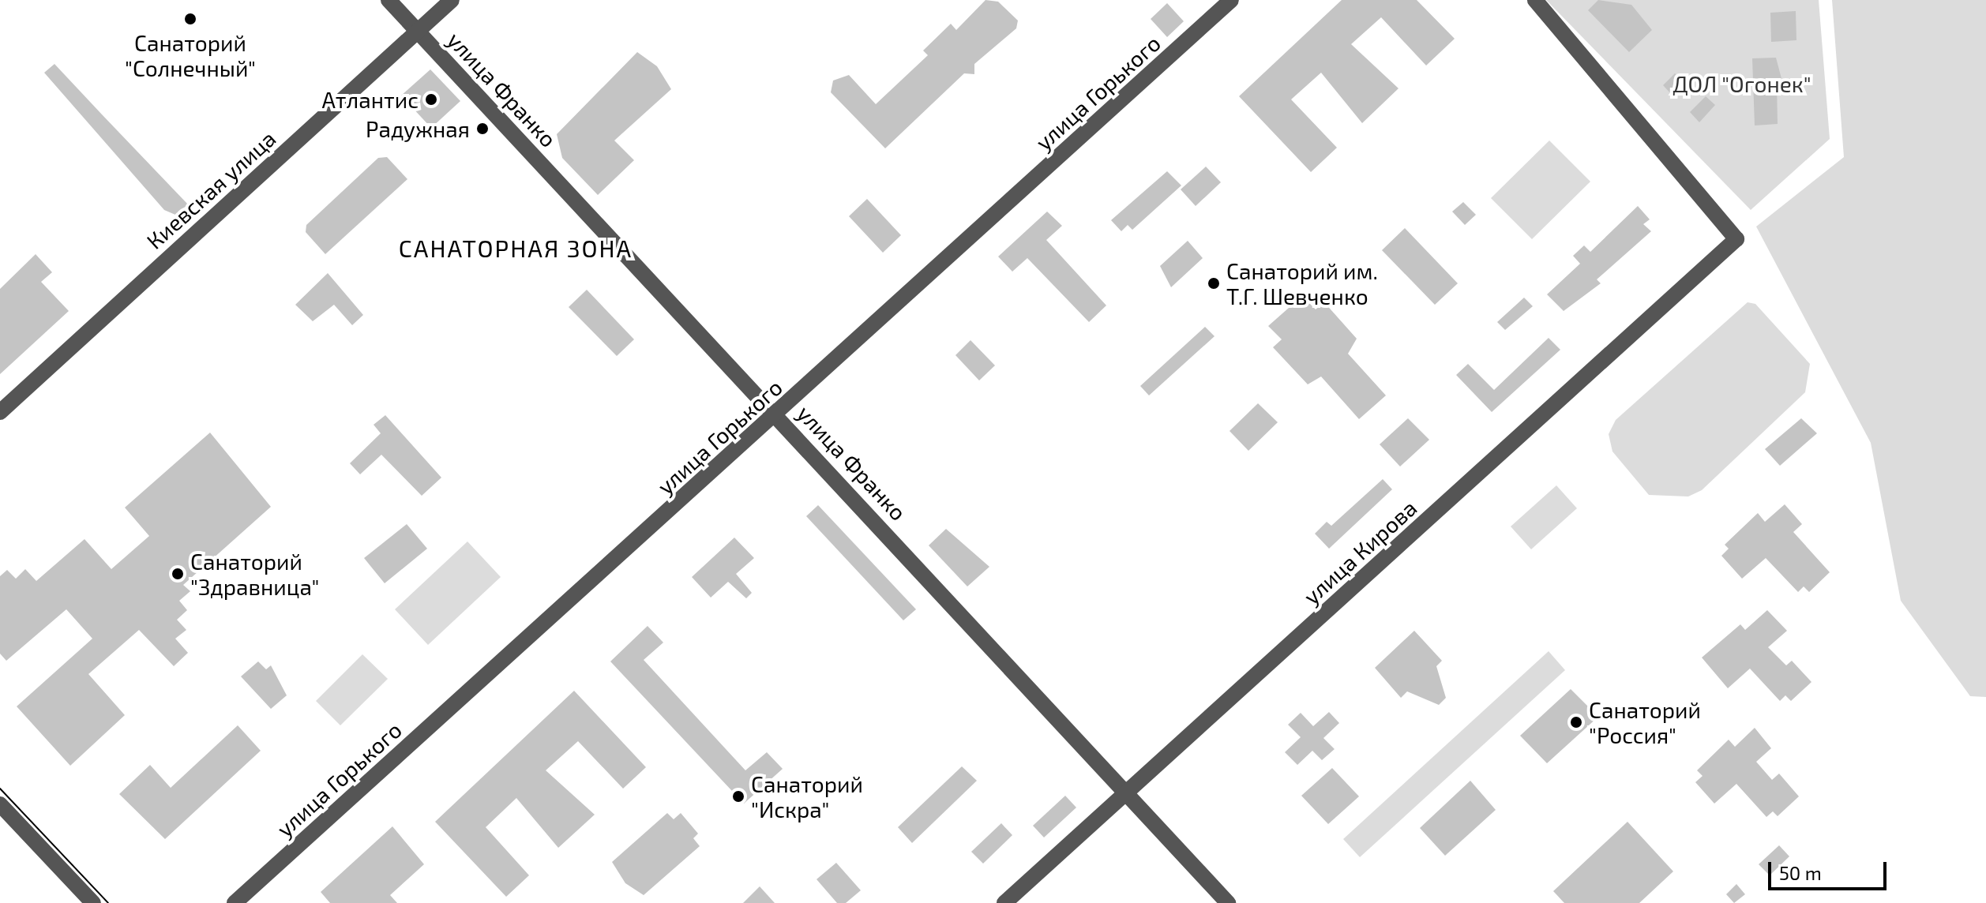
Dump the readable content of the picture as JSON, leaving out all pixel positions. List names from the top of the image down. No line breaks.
{"streets":{"street":["улица Франко","улица Горького","Киевская улица","улица Кирова"]},"crossings":[["улица Франко","улица Горького"],["улица Франко","Киевская улица"],["улица Франко","улица Кирова"]],"districts":["САНАТОРНАЯ ЗОНА"],"parks":["ДОЛ \"Огонек\""],"places":["Санаторий \"Солнечный\"","Атлантис","Радужная","Санаторий им. Т.Г. Шевченко","Санаторий \"Здравница\"","Санаторий \"Россия\"","Санаторий \"Искра\""],"scale_bar":"50 m"}
